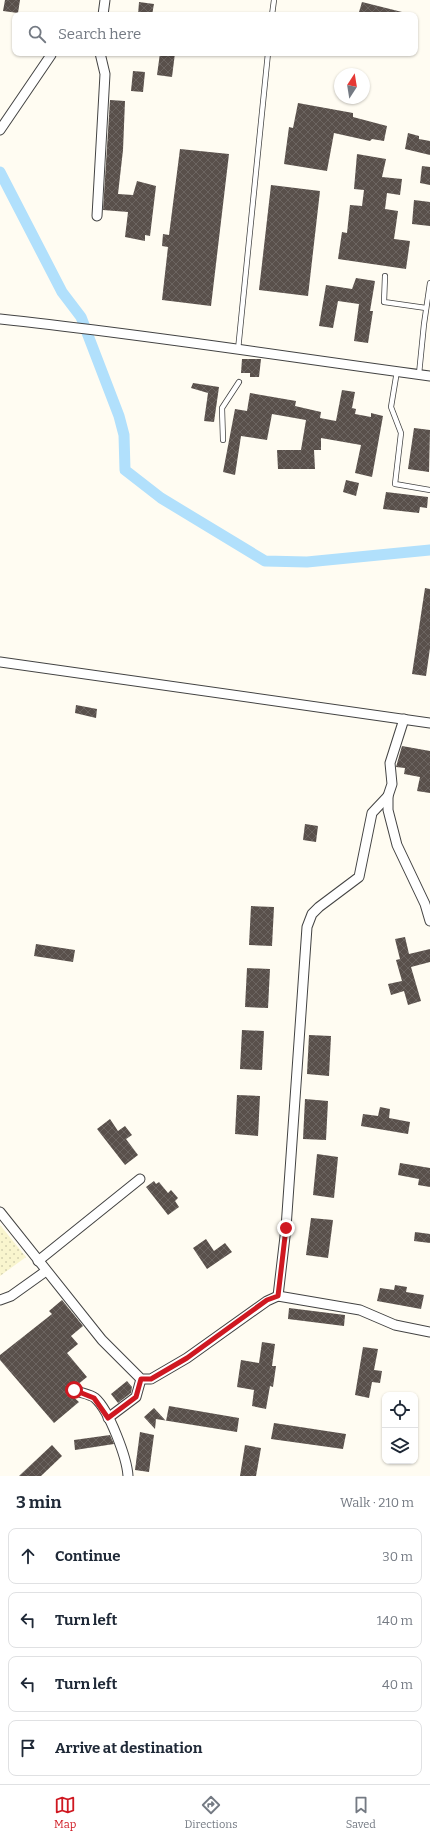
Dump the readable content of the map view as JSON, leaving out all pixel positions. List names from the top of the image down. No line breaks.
{"north":"top","page":{"search":"Search here","heading":["3 min","Walk · 210 m"],"list":[["Continue","30 m"],["Turn left","140 m"],["Turn left","40 m"],"Arrive at destination"],"nav":["Map","Directions","Saved"]}}
